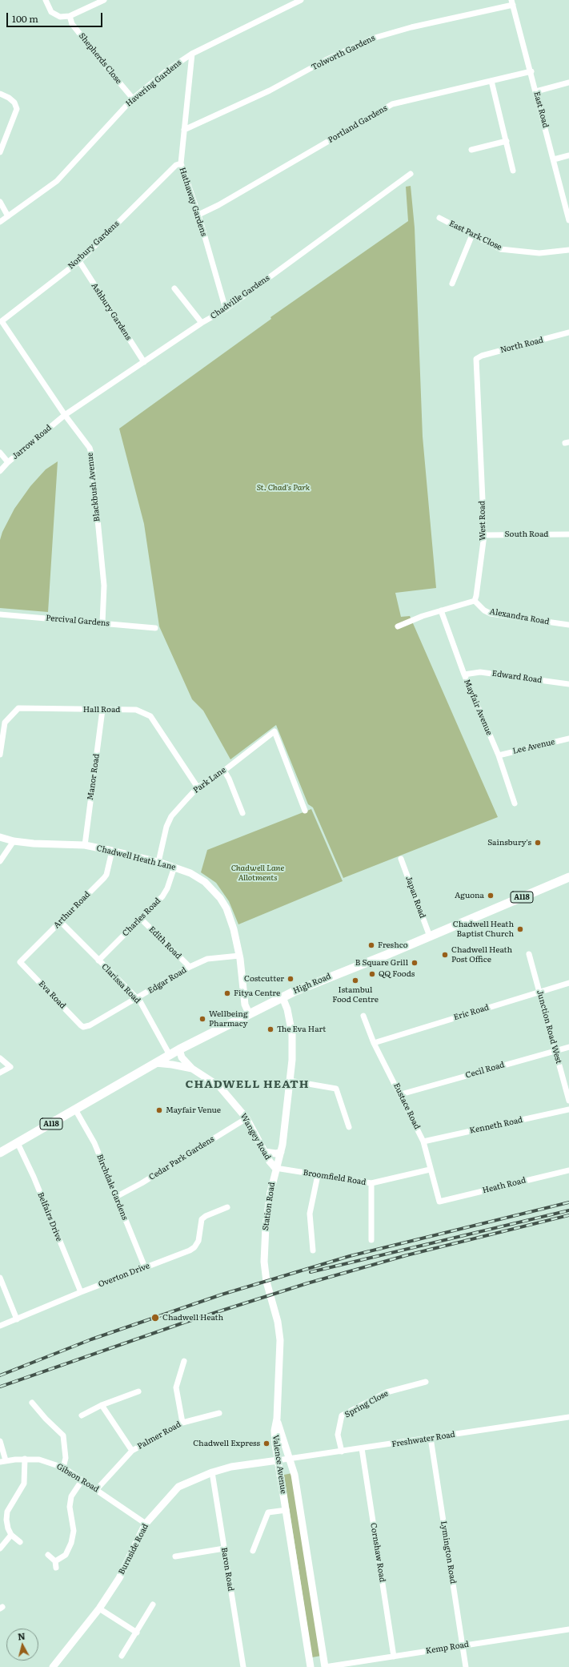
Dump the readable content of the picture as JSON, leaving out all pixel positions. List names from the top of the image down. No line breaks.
{"streets":{"main road":["A118","High Road"],"street":["Tolworth Gardens","Shepherds Close","Havering Gardens","East Road","Portland Gardens","Hathaway Gardens","East Park Close","Norbury Gardens","Chadville Gardens","Ashbury Gardens","North Road","Jarrow Road","Blackbush Avenue","West Road","South Road","Alexandra Road","Percival Gardens","Edward Road","Mayfair Avenue","Hall Road","Lee Avenue","Manor Road","Park Lane","Chadwell Heath Lane","Japan Road","Arthur Road","Charles Road","Edith Road","Edgar Road","Clarissa Road","Eva Road","Eric Road","Junction Road West","Cecil Road","Eustace Road","Kenneth Road","Wangey Road","Cedar Park Gardens","Broomfield Road","Heath Road","Birchdale Gardens","Station Road","Belfairs Drive","Overton Drive","Spring Close","Palmer Road","Freshwater Road","Valence Avenue","Gibson Road","Burnside Road","Cornshaw Road","Lymington Road","Baron Road","Kemp Road"]},"crossings":[["Tolworth Gardens","East Road"],["Tolworth Gardens","Hathaway Gardens"],["Shepherds Close","Havering Gardens"],["Havering Gardens","Hathaway Gardens"],["East Road","Portland Gardens"],["Portland Gardens","Hathaway Gardens"],["Hathaway Gardens","Norbury Gardens"],["Hathaway Gardens","Chadville Gardens"],["Norbury Gardens","Ashbury Gardens"],["Norbury Gardens","Blackbush Avenue"],["Chadville Gardens","Ashbury Gardens"],["Chadville Gardens","Jarrow Road"],["Chadville Gardens","Blackbush Avenue"],["North Road","West Road"],["Jarrow Road","Blackbush Avenue"],["Blackbush Avenue","Percival Gardens"],["West Road","South Road"],["West Road","Alexandra Road"],["Edward Road","Mayfair Avenue"],["Mayfair Avenue","Lee Avenue"],["Hall Road","Manor Road"],["Hall Road","Park Lane"],["Manor Road","Chadwell Heath Lane"],["Park Lane","Chadwell Heath Lane"],["Chadwell Heath Lane","Arthur Road"],["Chadwell Heath Lane","Charles Road"],["Chadwell Heath Lane","Edgar Road"],["Chadwell Heath Lane","High Road"],["Japan Road","High Road"],["Arthur Road","Clarissa Road"],["Arthur Road","Eva Road"],["Charles Road","Edith Road"],["Charles Road","Clarissa Road"],["Edith Road","Edgar Road"],["Edgar Road","Clarissa Road"],["Edgar Road","Eva Road"],["Clarissa Road","High Road"],["High Road","Wangey Road"],["High Road","Birchdale Gardens"],["High Road","Station Road"],["High Road","Belfairs Drive"],["Eric Road","Junction Road West"],["Eric Road","Eustace Road"],["Junction Road West","Cecil Road"],["Cecil Road","Eustace Road"],["Eustace Road","Kenneth Road"],["Eustace Road","Broomfield Road"],["Eustace Road","Heath Road"],["Wangey Road","Cedar Park Gardens"],["Wangey Road","Broomfield Road"],["Wangey Road","Station Road"],["Cedar Park Gardens","Birchdale Gardens"],["Broomfield Road","Station Road"],["Birchdale Gardens","Overton Drive"],["Station Road","Valence Avenue"],["Belfairs Drive","Overton Drive"],["Spring Close","Freshwater Road"],["Palmer Road","Gibson Road"],["Freshwater Road","Valence Avenue"],["Freshwater Road","Burnside Road"],["Freshwater Road","Cornshaw Road"],["Freshwater Road","Lymington Road"],["Valence Avenue","Burnside Road"],["Valence Avenue","Kemp Road"],["Gibson Road","Burnside Road"],["Burnside Road","Baron Road"],["Cornshaw Road","Kemp Road"],["Lymington Road","Kemp Road"]],"districts":["CHADWELL HEATH"],"parks":["St. Chad's Park","Chadwell Lane Allotments"],"places":["Sainsbury's","Aguona","Chadwell Heath Baptist Church","Freshco","Chadwell Heath Post Office","B Square Grill","QQ Foods","Costcutter","Istambul Food Centre","Fitya Centre","Wellbeing Pharmacy","The Eva Hart","Mayfair Venue","Chadwell Heath","Chadwell Express"],"scale_bar":"100 m","north":"top"}
